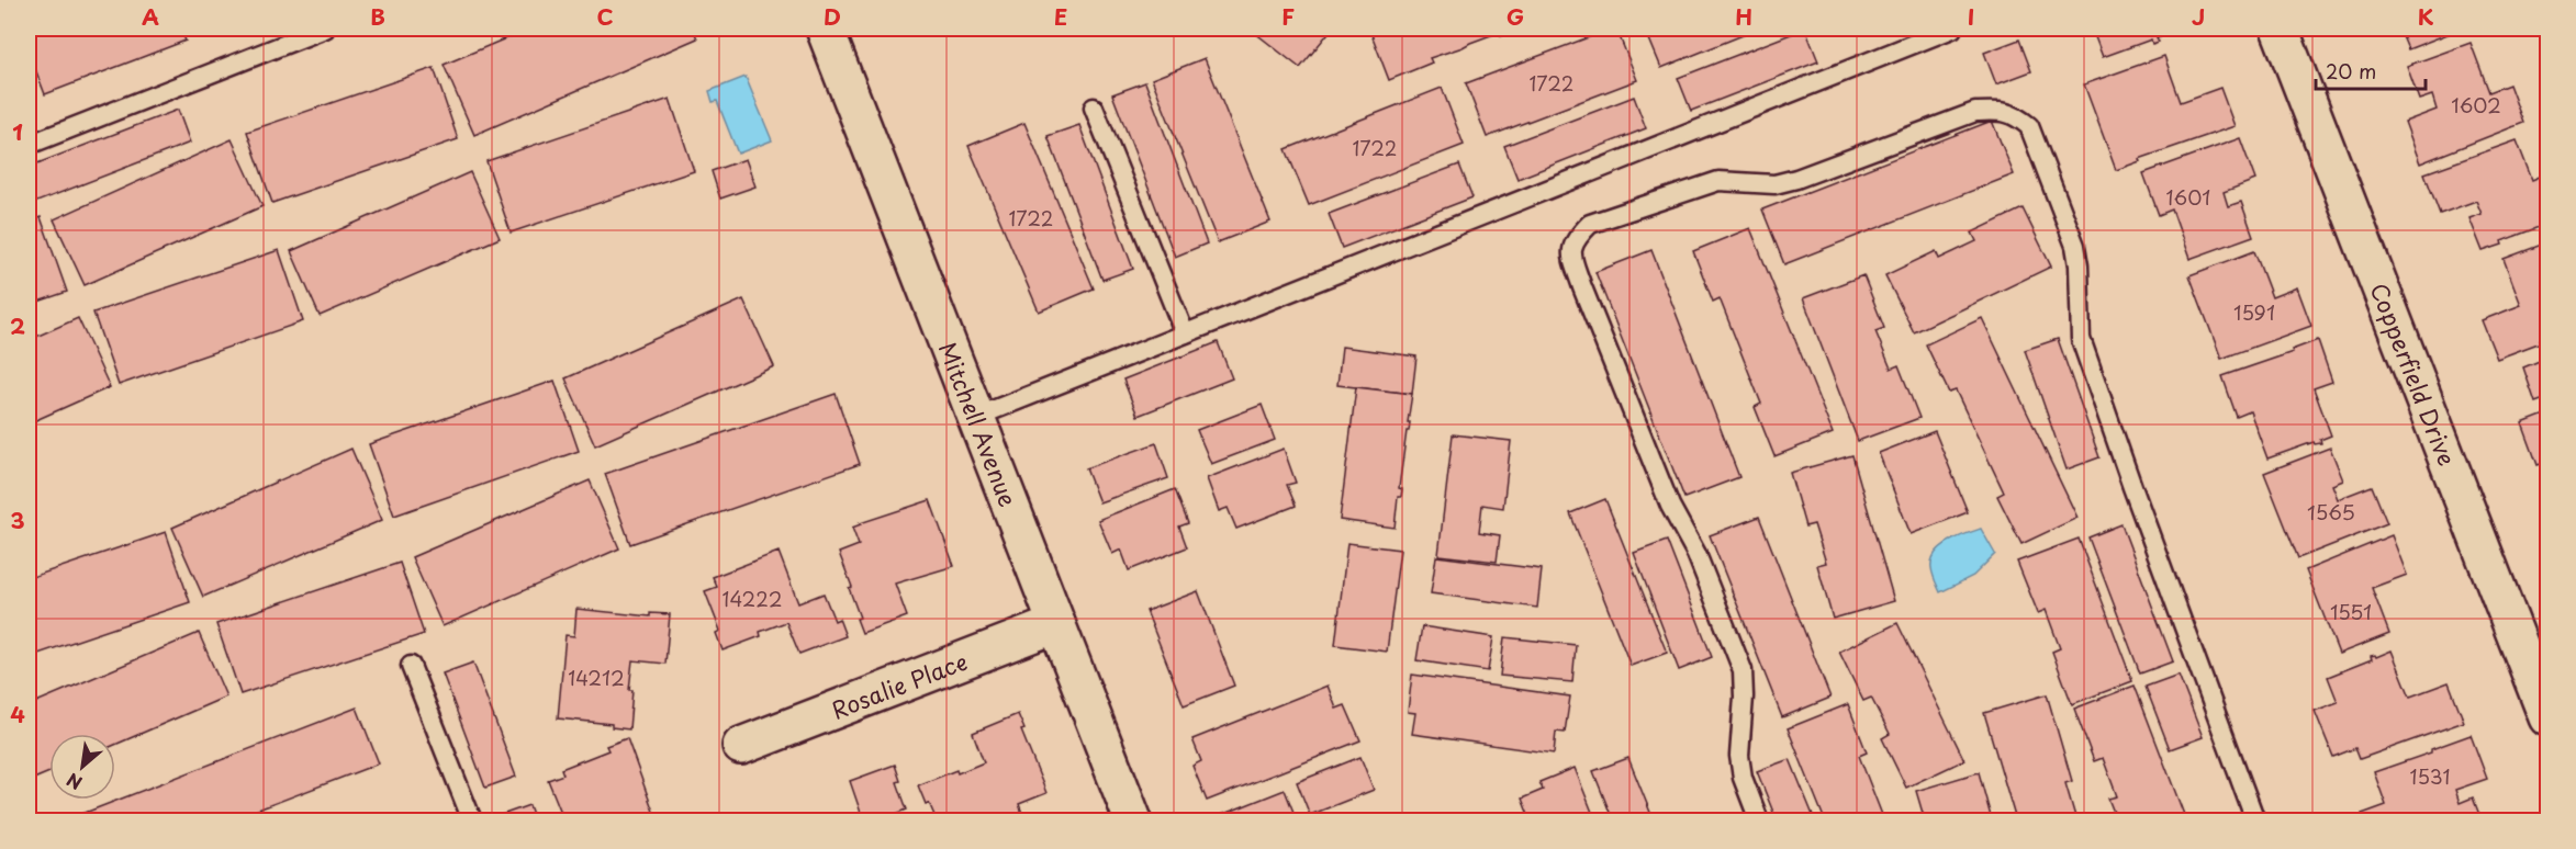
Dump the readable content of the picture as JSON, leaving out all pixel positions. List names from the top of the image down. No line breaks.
{"streets":{"street":["Copperfield Drive","Mitchell Avenue","Rosalie Place"]},"crossings":[["Mitchell Avenue","Rosalie Place"]],"house_numbers":["1722","1602","1722","1601","1722","1591","1565","14222","1551","14212","1531"],"scale_bar":"20 m","north":"bottom left","grid":{"columns":["A","B","C","D","E","F","G","H","I","J","K"],"rows":["1","2","3","4"]}}
